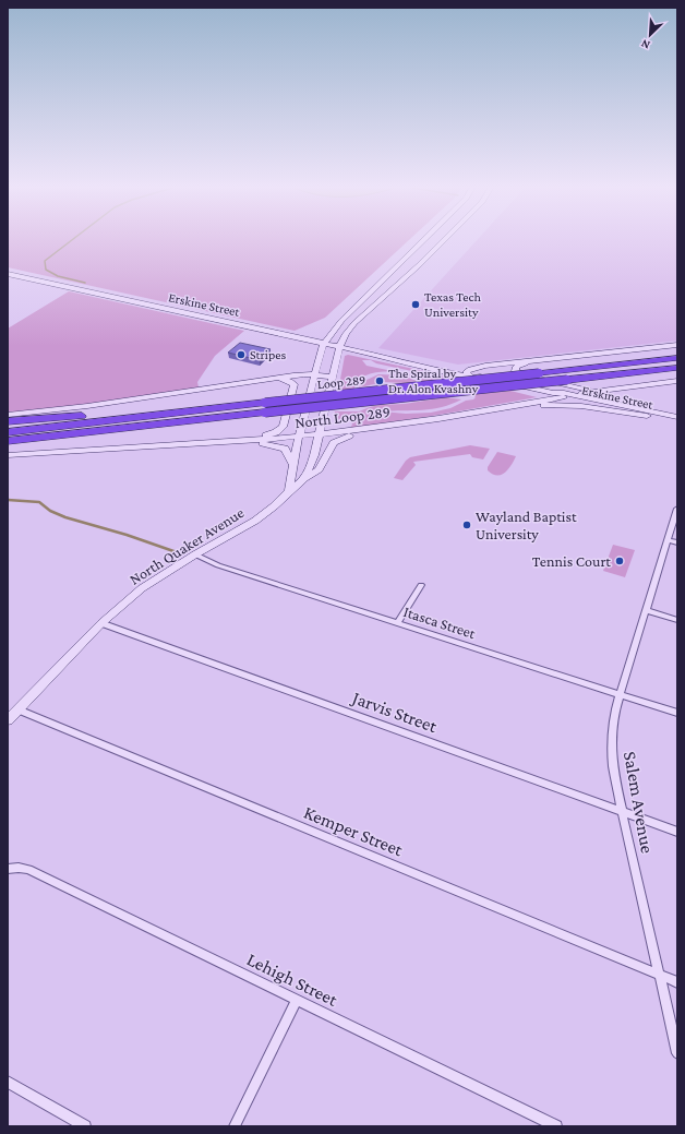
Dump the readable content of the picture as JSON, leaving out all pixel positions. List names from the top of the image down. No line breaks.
{"streets":{"highway":["Loop 289"],"main road":["Erskine Street","North Loop 289","North Quaker Avenue"],"street":["Itasca Street","Jarvis Street","Salem Avenue","Kemper Street","Lehigh Street"]},"crossings":[["Erskine Street","North Loop 289"],["Erskine Street","North Quaker Avenue"],["North Loop 289","North Quaker Avenue"],["North Quaker Avenue","Itasca Street"],["North Quaker Avenue","Jarvis Street"],["North Quaker Avenue","Kemper Street"],["Itasca Street","Salem Avenue"],["Jarvis Street","Salem Avenue"],["Salem Avenue","Kemper Street"]],"places":["Texas Tech University","Stripes","The Spiral by Dr. Alon Kvashny","Wayland Baptist University","Tennis Court"],"north":"bottom left"}
